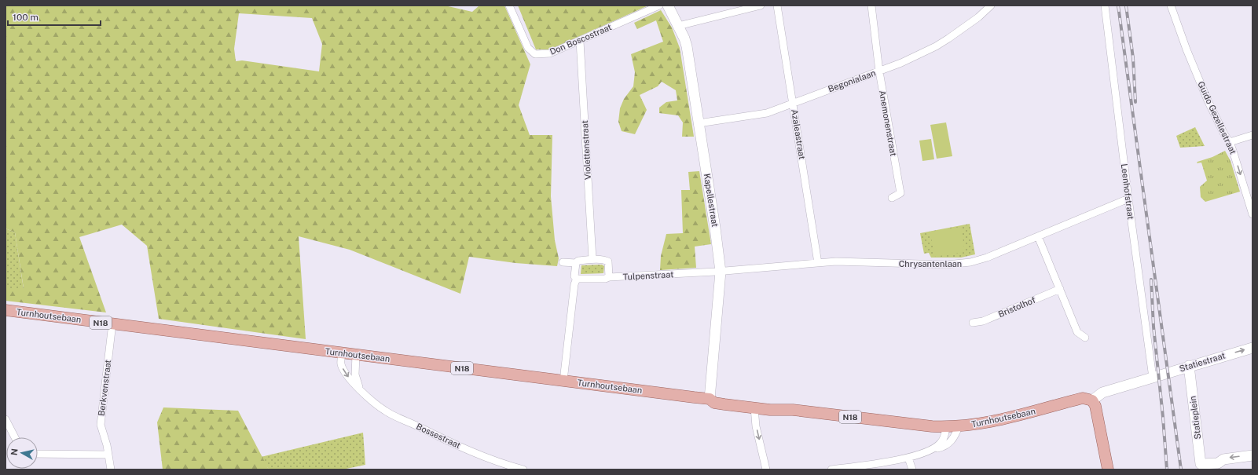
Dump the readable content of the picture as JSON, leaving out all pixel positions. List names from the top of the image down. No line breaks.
{"streets":{"main road":["Turnhoutsebaan","N18"],"street":["Don Boscostraat","Begonialaan","Guido Gezellestraat","Anemonenstraat","Azaleastraat","Violettenstraat","Leenhofstraat","Kapellestraat","Chrysantenlaan","Tulpenstraat","Bristolhof","Statiestraat","Berkvenstraat","Statieplein","Bossestraat"]},"crossings":[["Don Boscostraat","Violettenstraat"],["Begonialaan","Anemonenstraat"],["Begonialaan","Azaleastraat"],["Begonialaan","Kapellestraat"],["Azaleastraat","Chrysantenlaan"],["Leenhofstraat","Chrysantenlaan"],["Leenhofstraat","Statiestraat"],["Kapellestraat","Chrysantenlaan"],["Kapellestraat","Tulpenstraat"],["Kapellestraat","Turnhoutsebaan"],["Chrysantenlaan","Tulpenstraat"],["Turnhoutsebaan","Berkvenstraat"],["Turnhoutsebaan","Bossestraat"],["Statiestraat","Statieplein"]],"one_way":["Statiestraat"],"scale_bar":"100 m","north":"left"}
